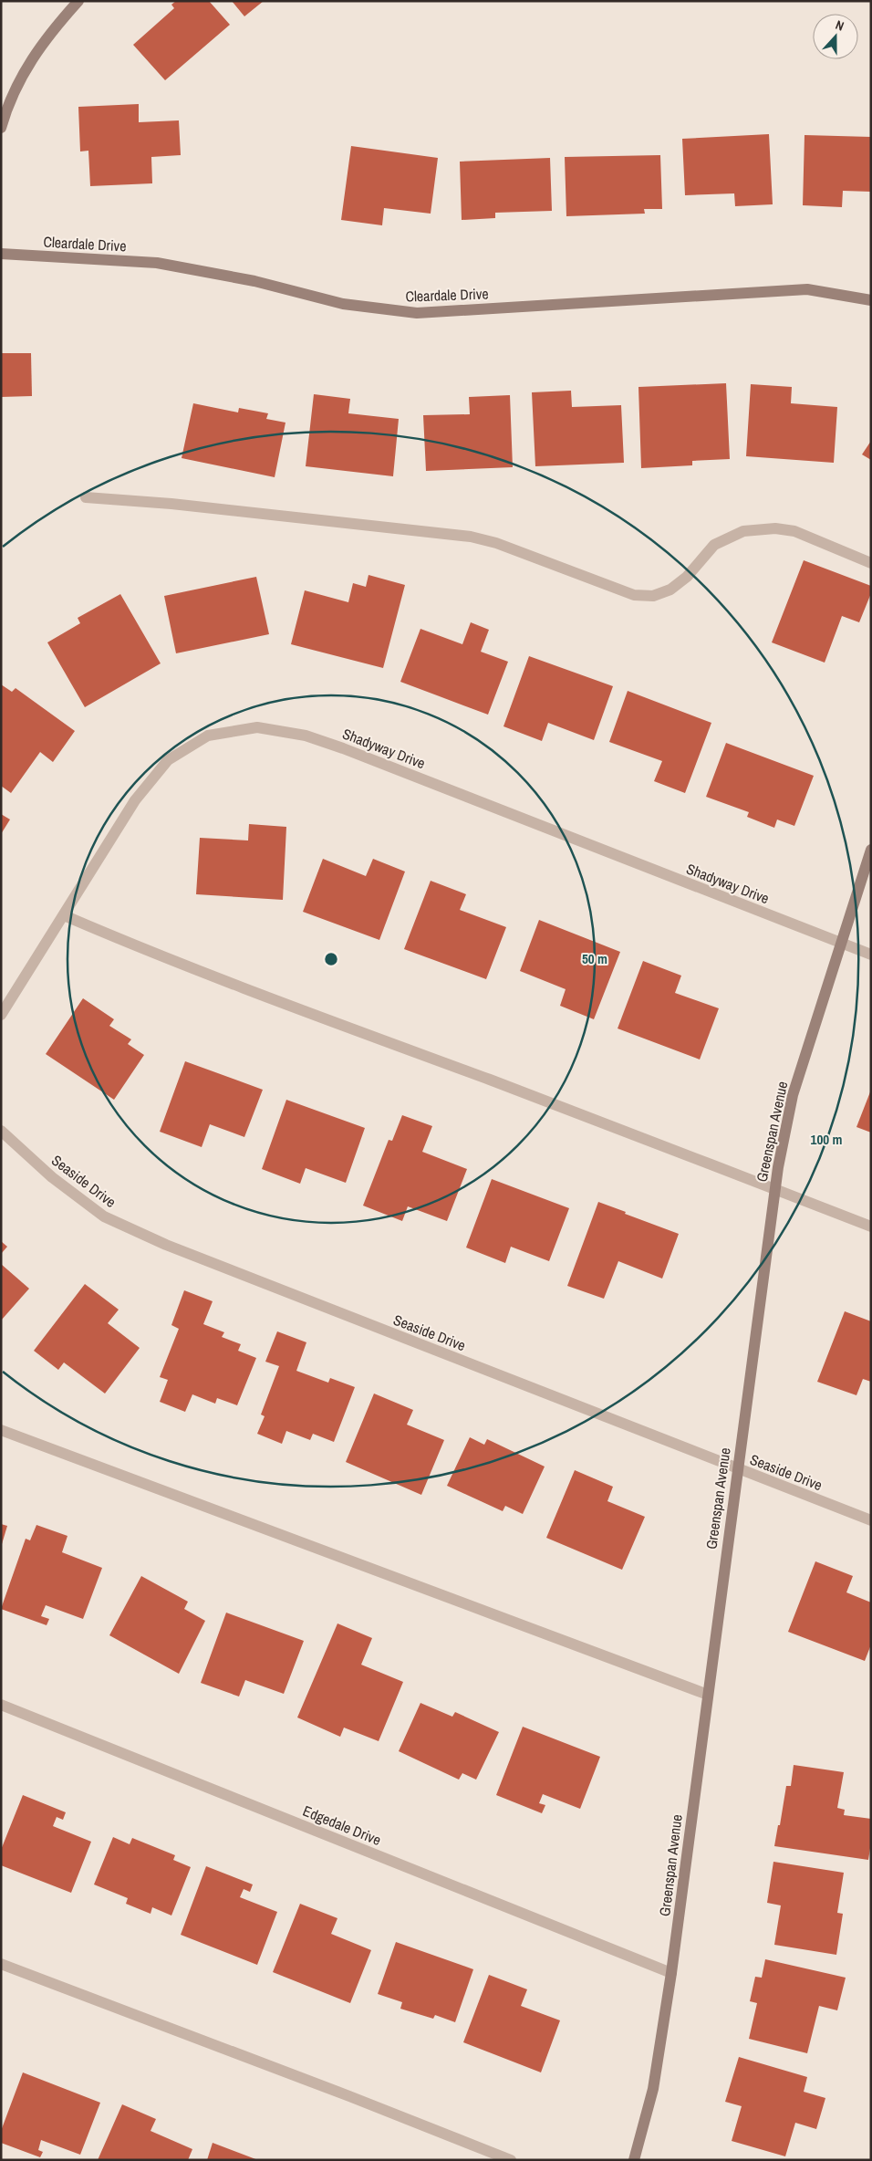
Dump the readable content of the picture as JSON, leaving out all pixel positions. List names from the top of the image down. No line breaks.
{"streets":{"street":["Cleardale Drive","Shadyway Drive","Greenspan Avenue","Seaside Drive","Edgedale Drive"]},"crossings":[["Shadyway Drive","Greenspan Avenue"],["Greenspan Avenue","Seaside Drive"],["Greenspan Avenue","Edgedale Drive"]],"north":"top","rings":["50 m","100 m"]}
